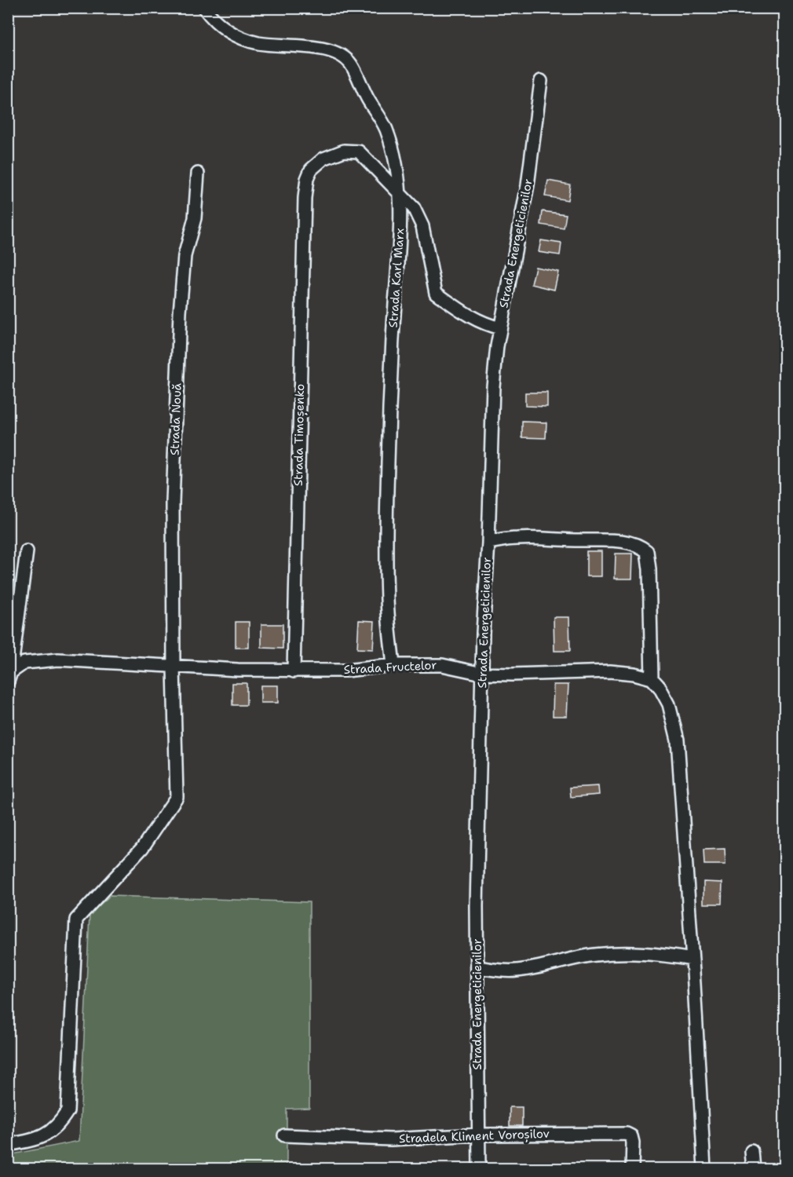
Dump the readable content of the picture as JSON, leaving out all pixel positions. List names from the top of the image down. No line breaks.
{"streets":{"street":["Strada Energeticienilor","Strada Karl Marx","Strada Nouă","Strada Timoșenko","Strada Fructelor","Stradela Kliment Voroșilov"]},"crossings":[["Strada Energeticienilor","Strada Timoșenko"],["Strada Energeticienilor","Strada Fructelor"],["Strada Energeticienilor","Stradela Kliment Voroșilov"],["Strada Karl Marx","Strada Timoșenko"],["Strada Karl Marx","Strada Fructelor"],["Strada Nouă","Strada Fructelor"],["Strada Timoșenko","Strada Fructelor"]]}
